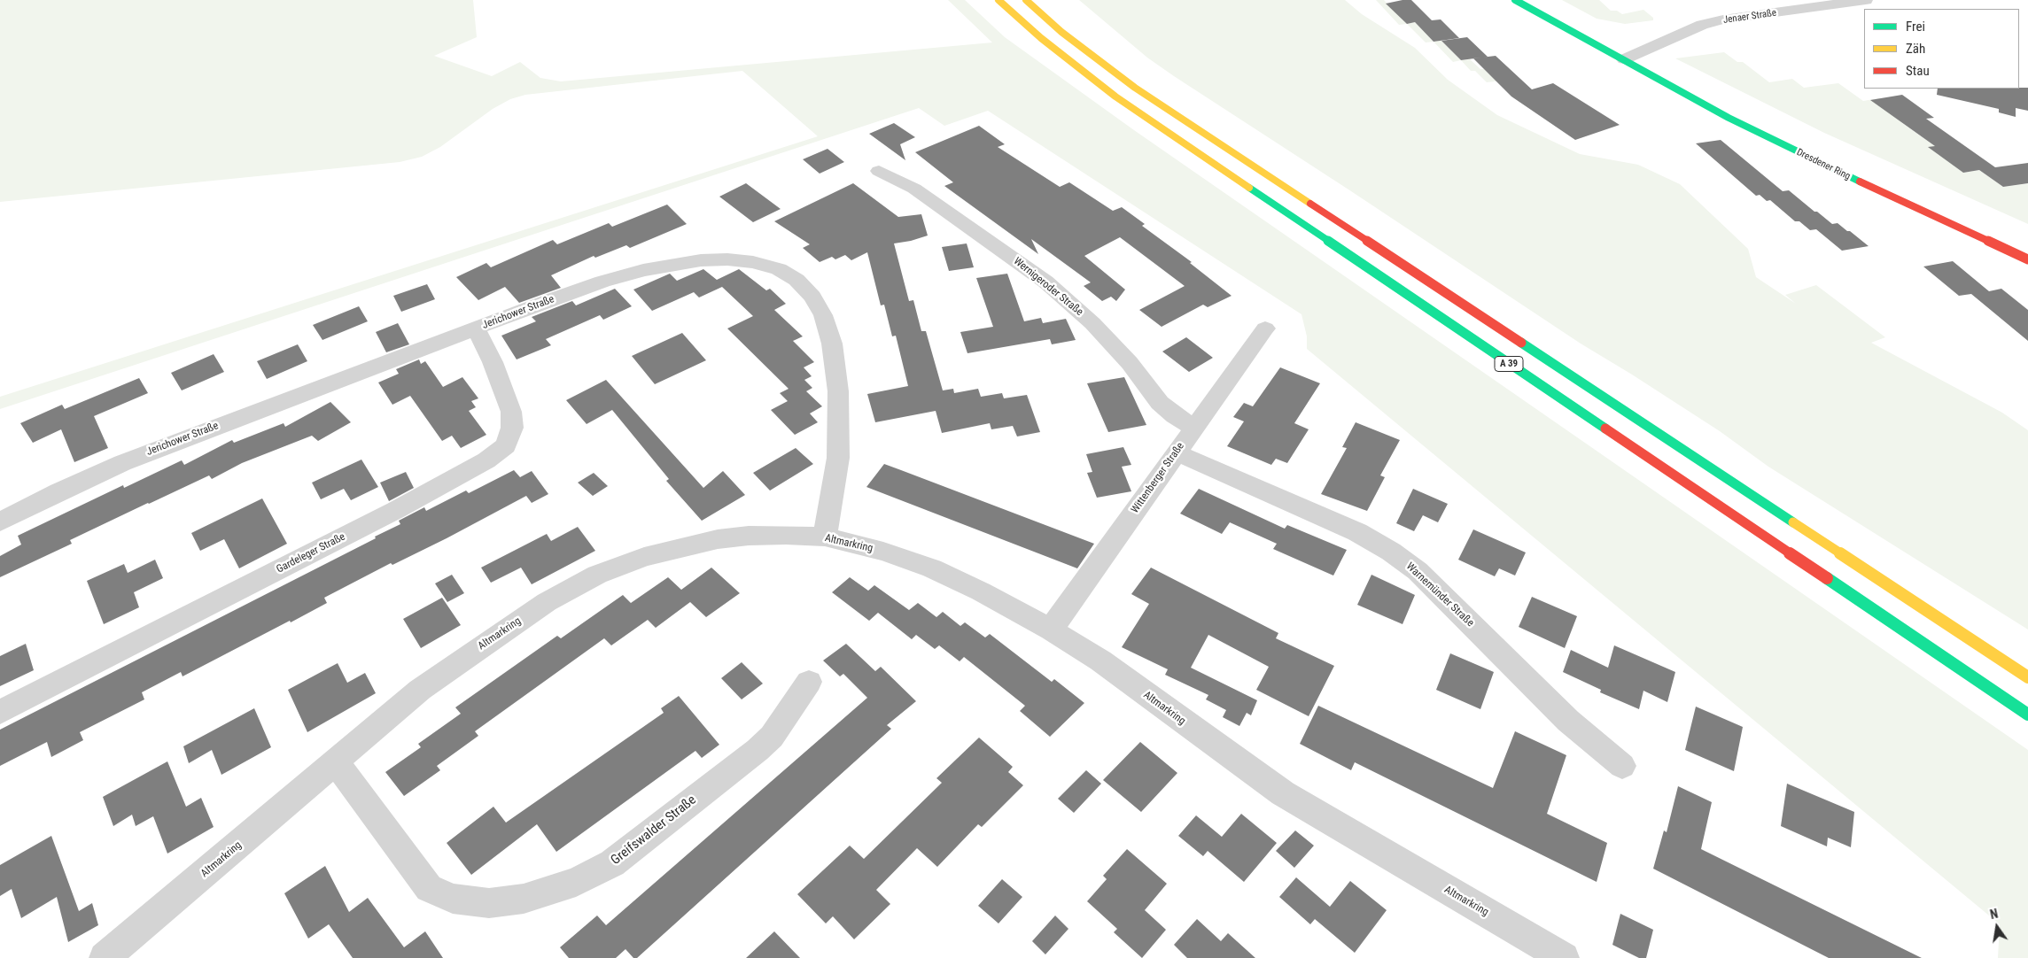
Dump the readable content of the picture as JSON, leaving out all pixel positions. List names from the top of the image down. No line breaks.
{"streets":{"main road":["Dresdener Ring","A 39"],"street":["Jenaer Straße","Wernigeroder Straße","Jerichower Straße","Wittenberger Straße","Altmarkring","Gardeleger Straße","Warnemünder Straße","Greifswalder Straße"]},"crossings":[["Jenaer Straße","Dresdener Ring"],["Wernigeroder Straße","Wittenberger Straße"],["Jerichower Straße","Altmarkring"],["Jerichower Straße","Gardeleger Straße"],["Wittenberger Straße","Altmarkring"],["Wittenberger Straße","Warnemünder Straße"],["Altmarkring","Greifswalder Straße"]],"legend":["Frei","Zäh","Stau"],"north":"top"}
